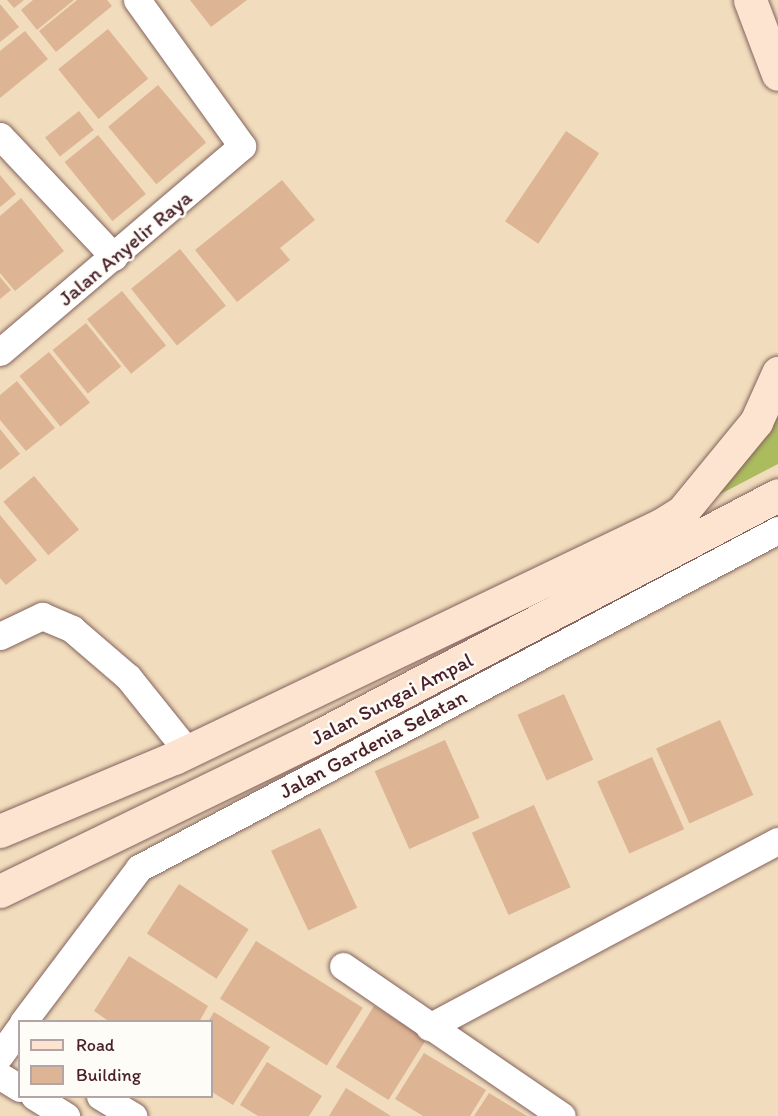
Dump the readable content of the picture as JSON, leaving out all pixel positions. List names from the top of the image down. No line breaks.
{"streets":{"main road":["Jalan Sungai Ampal"],"street":["Jalan Anyelir Raya","Jalan Gardenia Selatan"]},"legend":["Road","Building"]}
